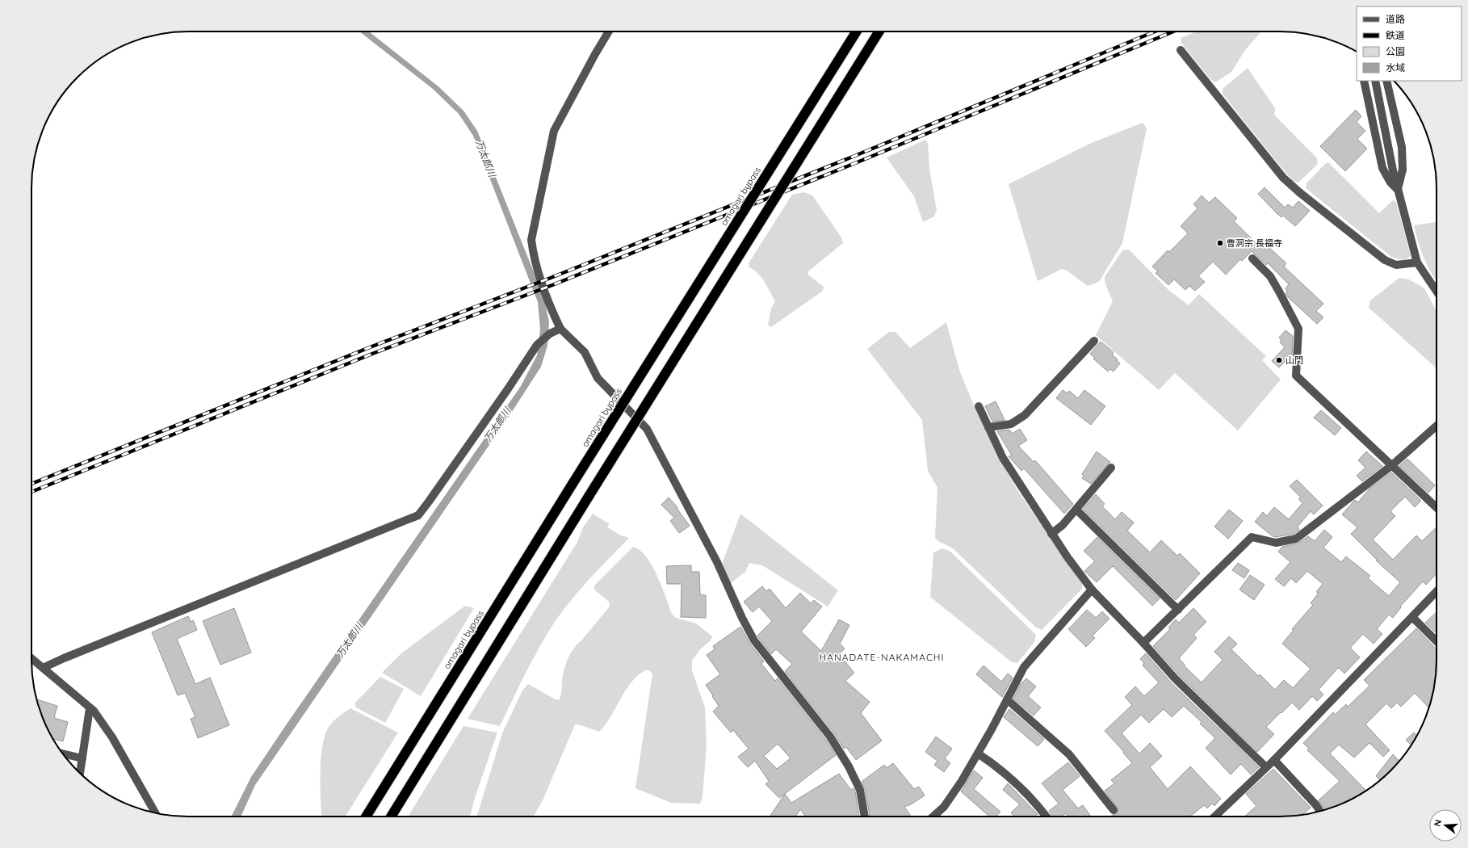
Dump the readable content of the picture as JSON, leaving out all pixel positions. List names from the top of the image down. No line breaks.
{"streets":{"highway":["omagari bypass"]},"districts":["HANADATE-NAKAMACHI"],"water":["万太郎川"],"places":["曹洞宗 長福寺","山門"],"legend":["道路","鉄道","公園","水域"],"north":"left"}
